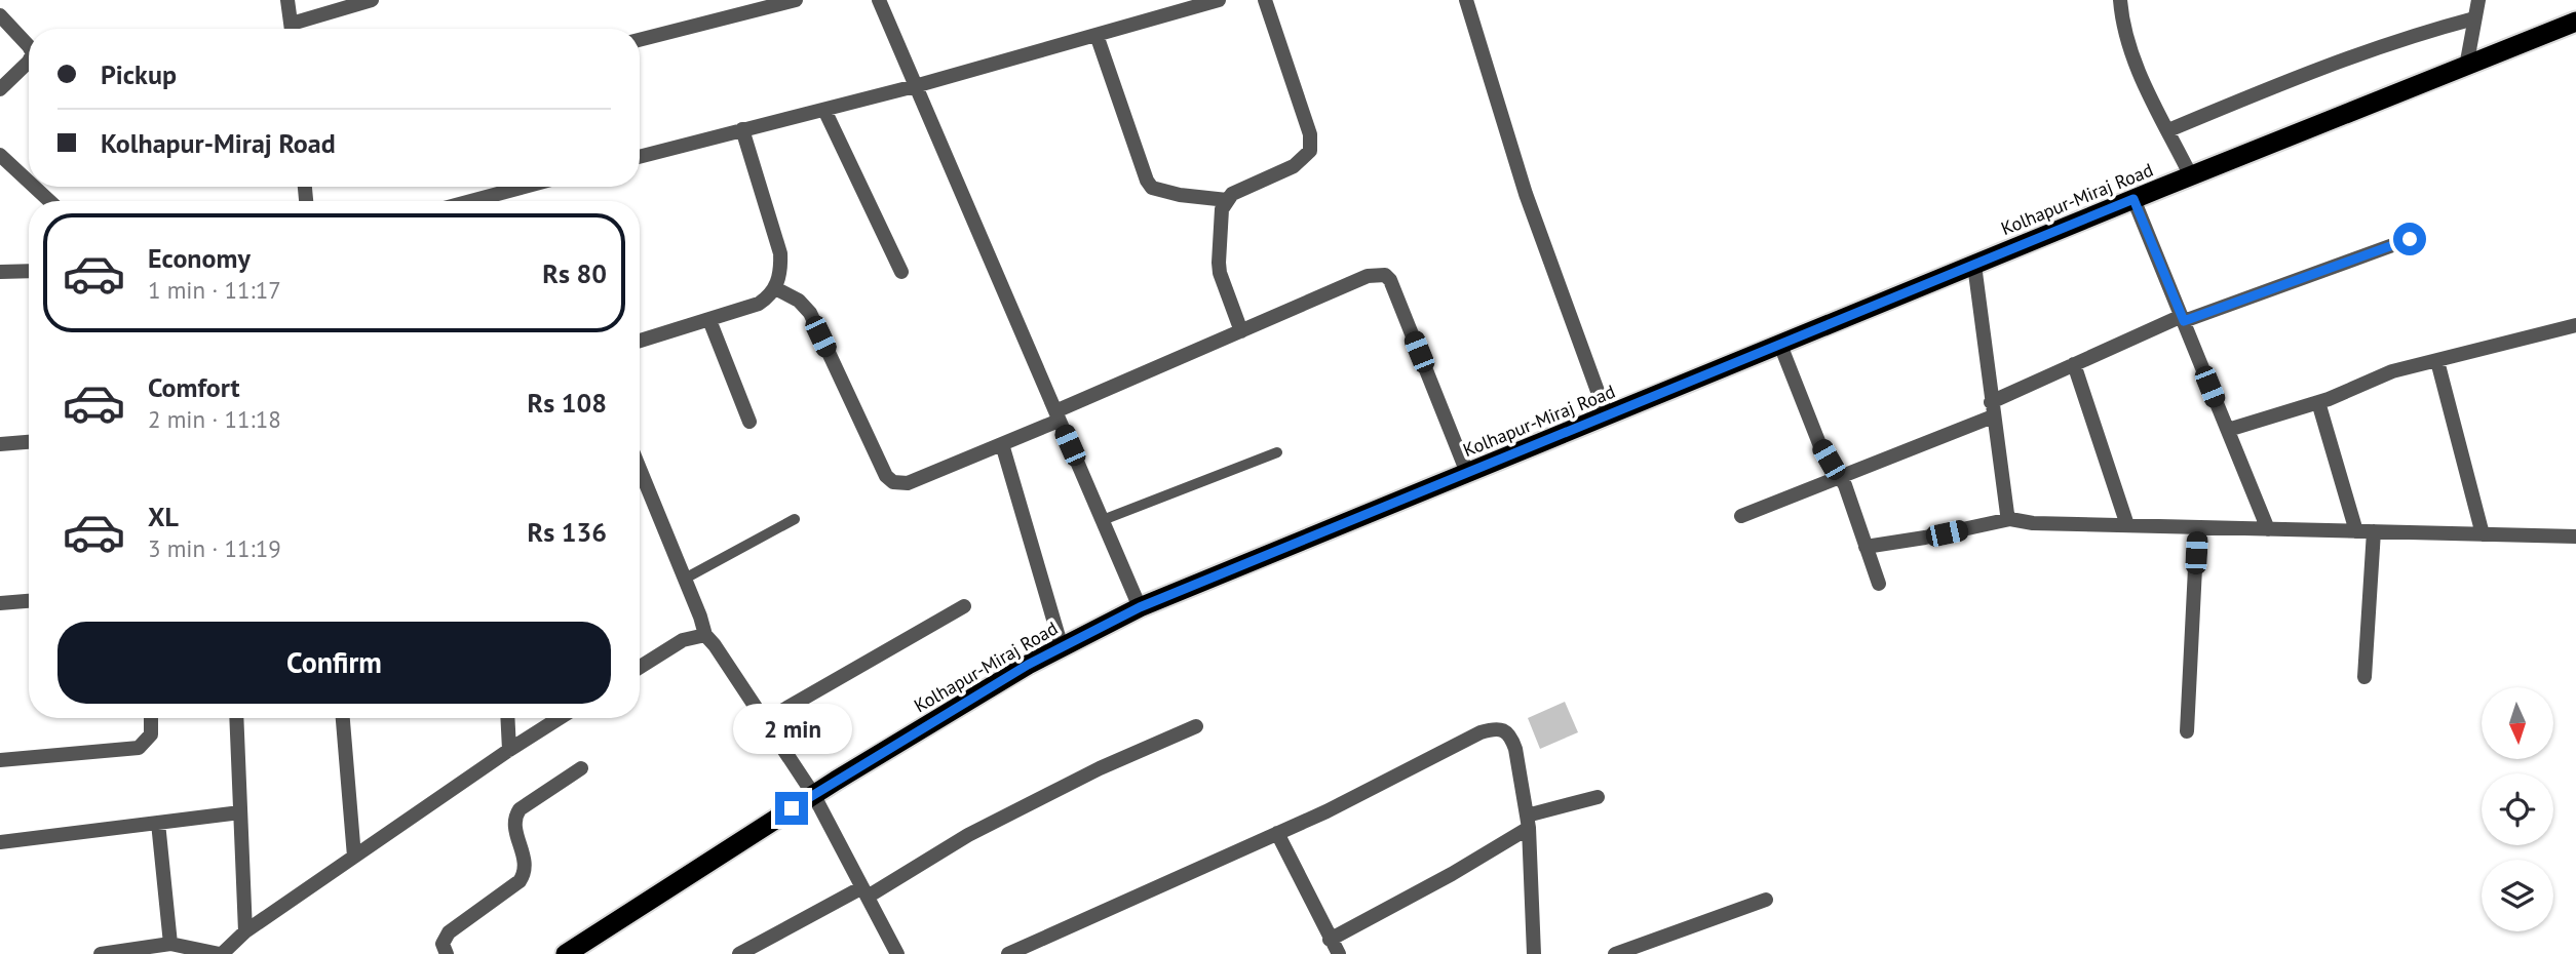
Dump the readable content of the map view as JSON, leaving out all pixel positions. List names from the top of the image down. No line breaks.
{"streets":{"highway":["Kolhapur-Miraj Road"]},"north":"bottom","page":{"banner":["Pickup","Kolhapur-Miraj Road"],"list":[{"name":"Economy","note":"1 min · 11:17","value":"Rs 80"},{"name":"Comfort","note":"2 min · 11:18","value":"Rs 108"},{"name":"XL","note":"3 min · 11:19","value":"Rs 136"}],"buttons":"Confirm","bubble":"2 min"}}
